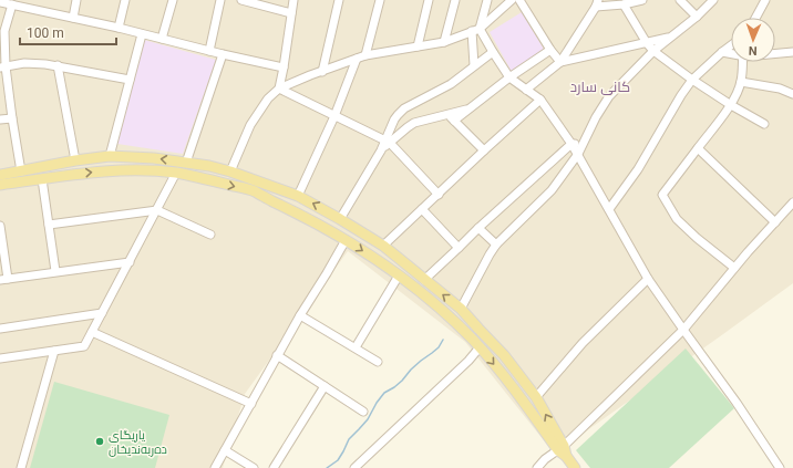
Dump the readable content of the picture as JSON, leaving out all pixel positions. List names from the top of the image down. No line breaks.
{"districts":["کانی سارد"],"places":["یاریگاى ده‌ربه‌ندیخان"],"scale_bar":"100 m","north":"bottom"}
